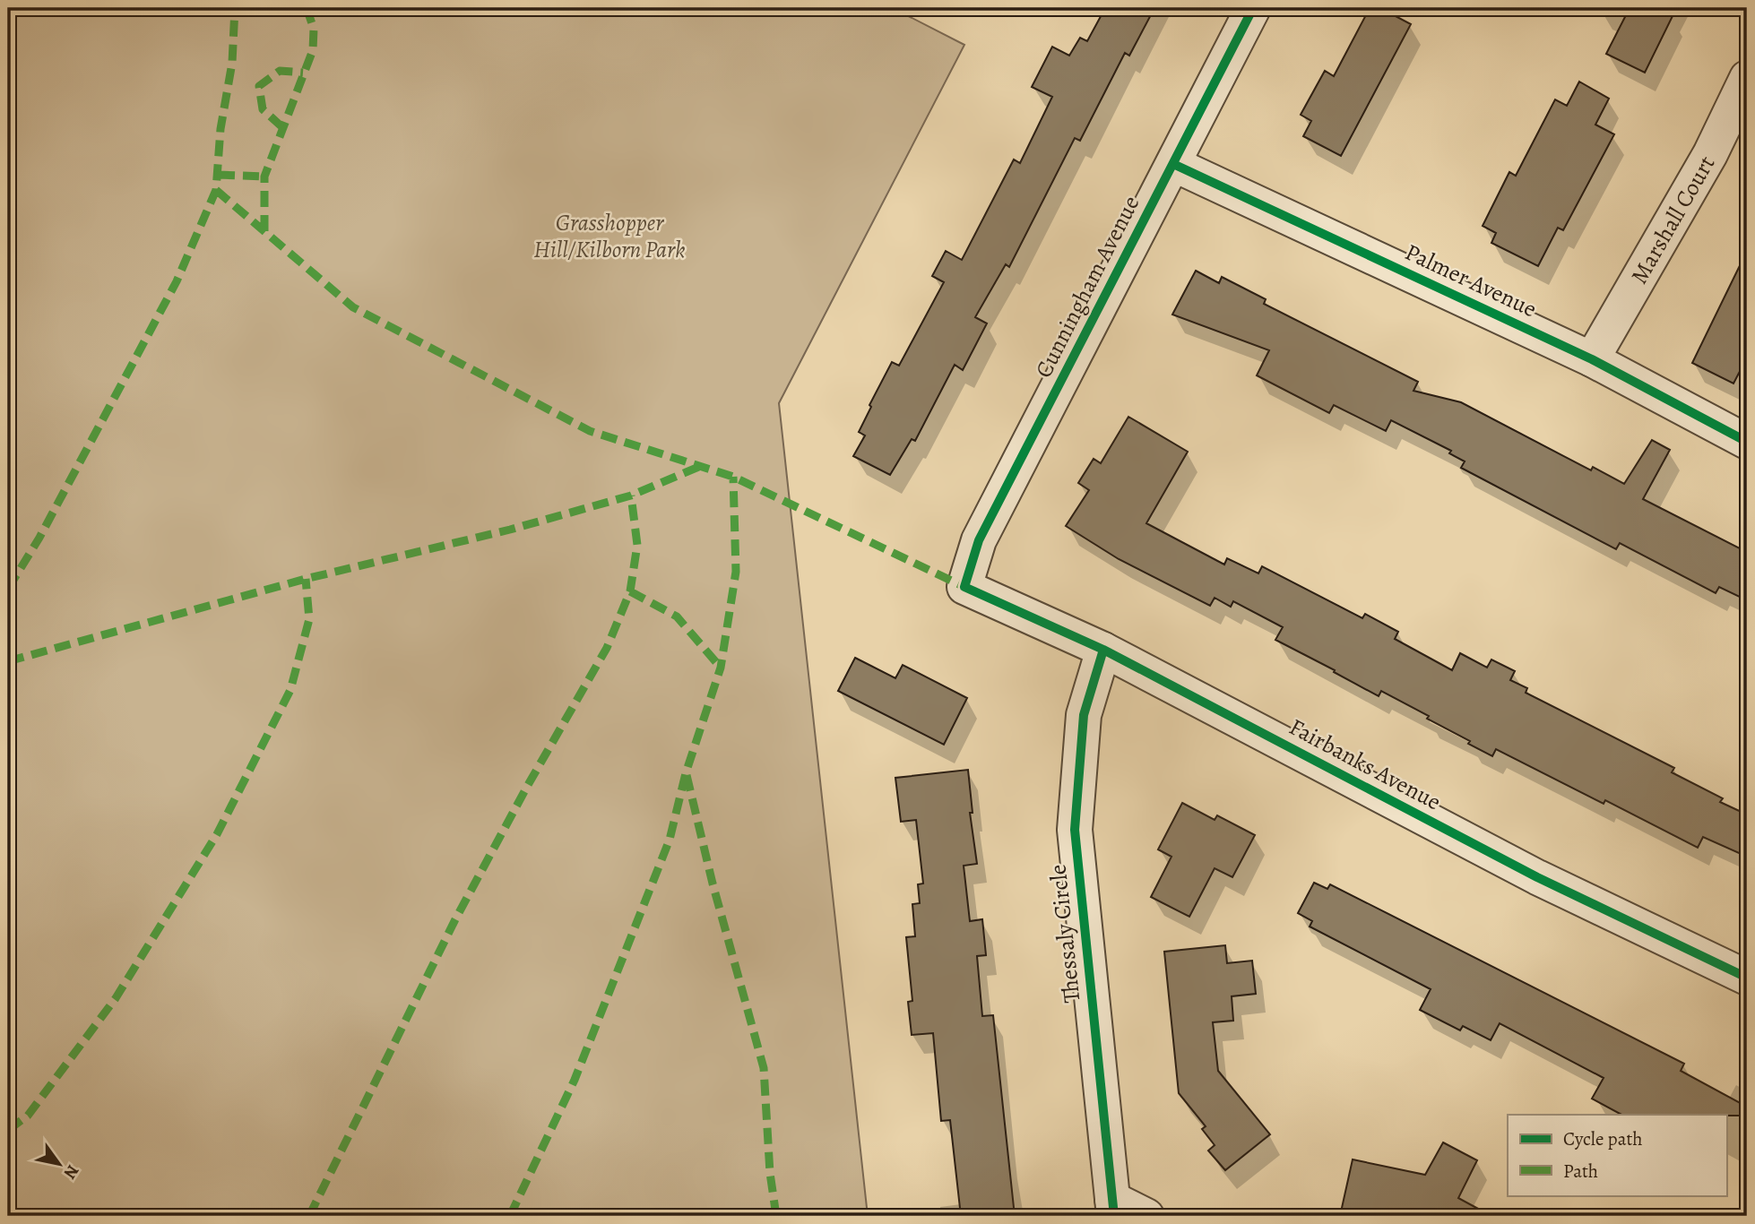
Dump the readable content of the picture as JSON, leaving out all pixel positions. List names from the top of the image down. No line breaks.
{"streets":{"street":["Marshall Court","Palmer Avenue","Cunningham Avenue","Fairbanks Avenue","Thessaly Circle"]},"crossings":[["Marshall Court","Palmer Avenue"],["Palmer Avenue","Cunningham Avenue"],["Cunningham Avenue","Fairbanks Avenue"],["Fairbanks Avenue","Thessaly Circle"]],"parks":["Grasshopper Hill/Kilborn Park"],"legend":["Cycle path","Path"],"north":"bottom right"}
